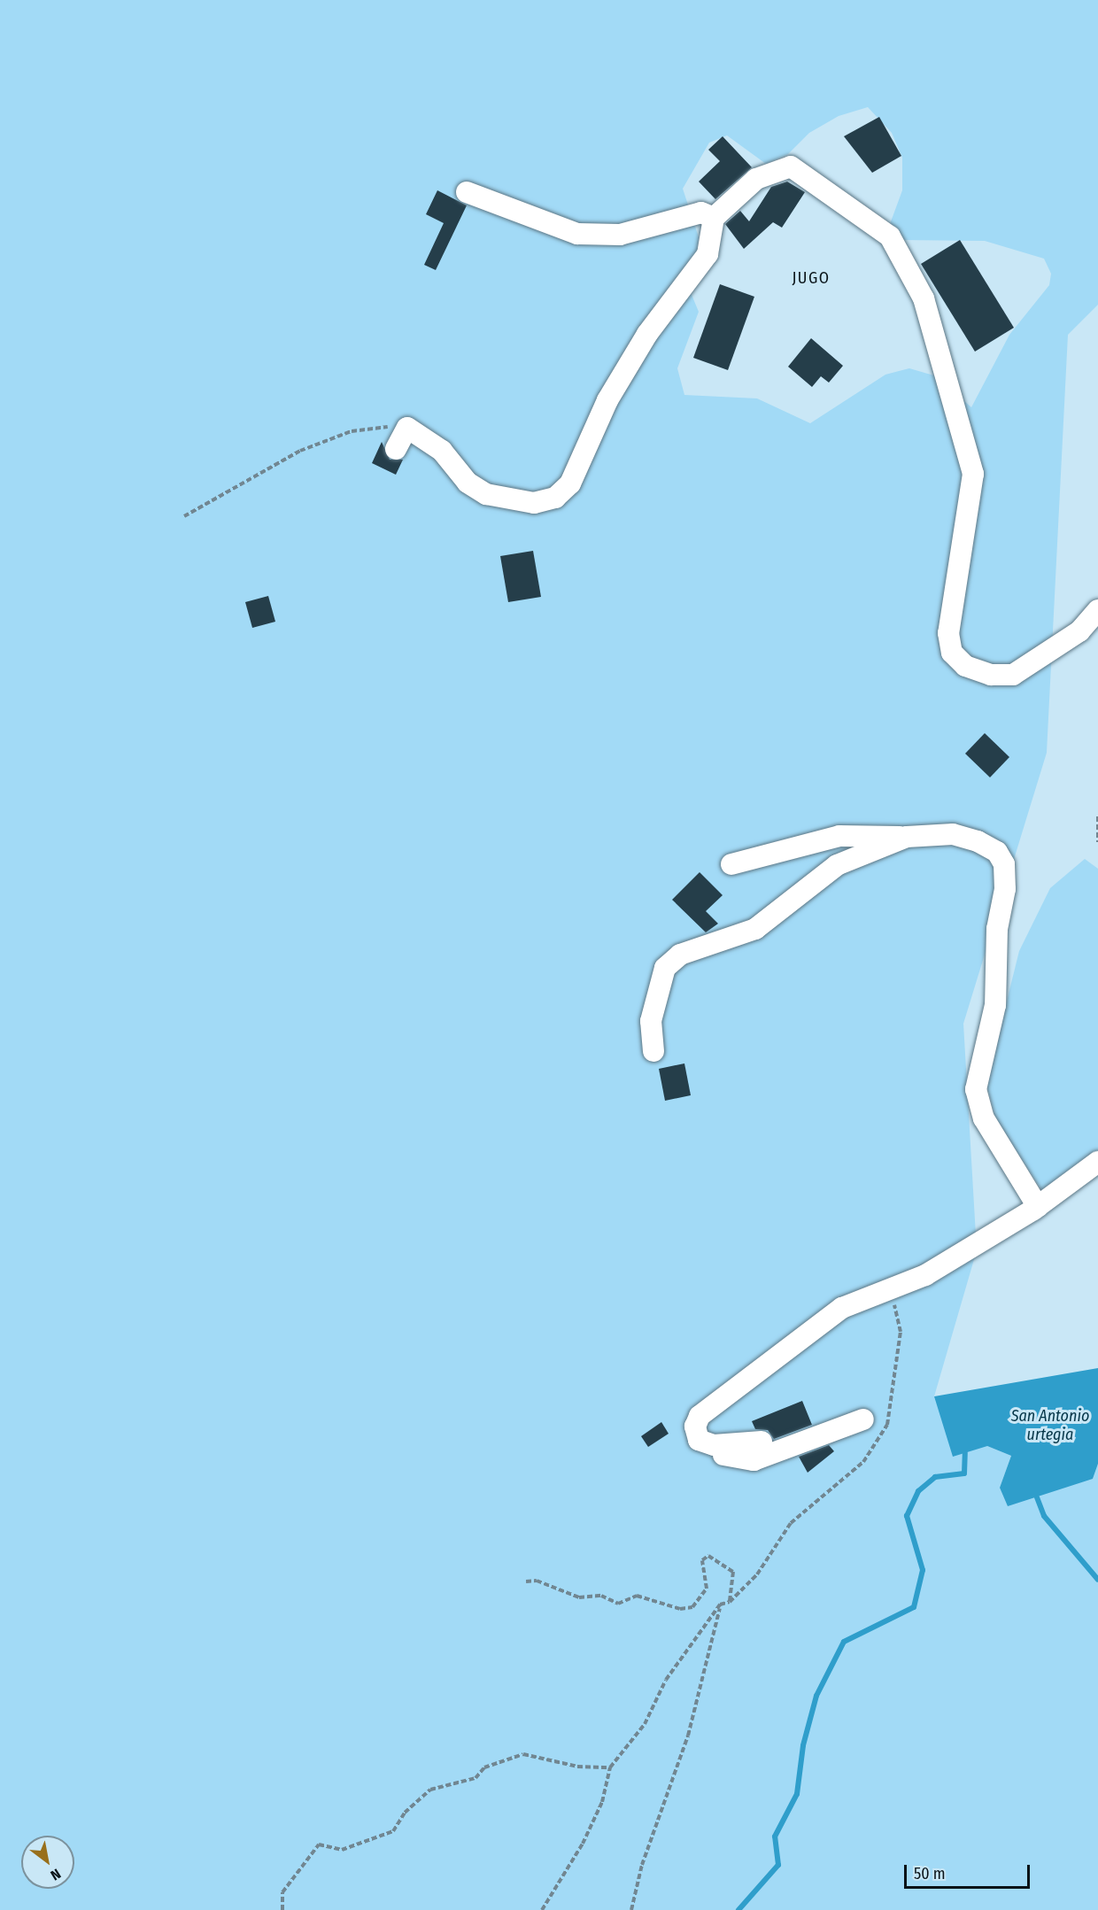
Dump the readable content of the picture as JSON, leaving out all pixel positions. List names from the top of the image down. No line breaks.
{"districts":["JUGO"],"water":["San Antonio urtegia"],"scale_bar":"50 m","north":"bottom right"}
